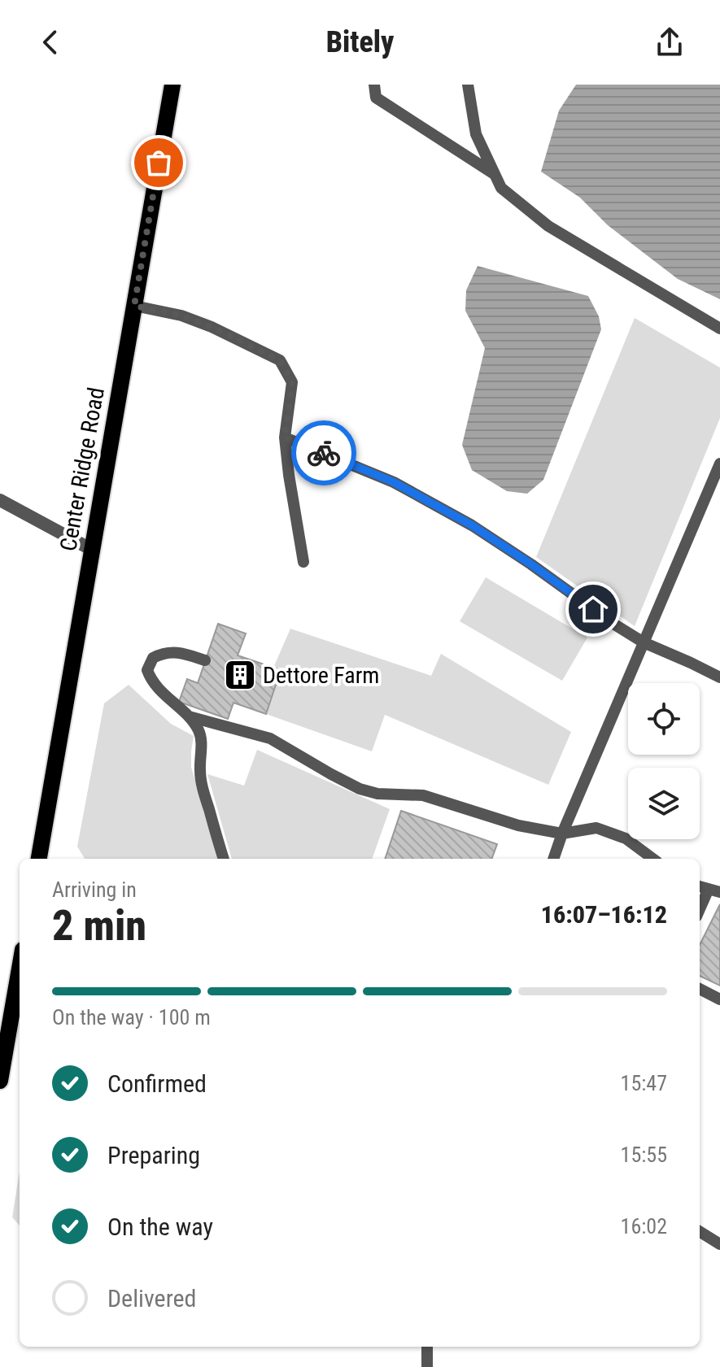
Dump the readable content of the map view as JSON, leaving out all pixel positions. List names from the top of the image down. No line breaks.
{"streets":{"main road":["Center Ridge Road"]},"places":{"building":["Dettore Farm"]},"page":{"header":"Bitely","heading":["2 min","Arriving in","16:07–16:12"],"bar":"On the way · 100 m","list":[["Confirmed","15:47"],["Preparing","15:55"],["On the way","16:02"],"Delivered"]}}
